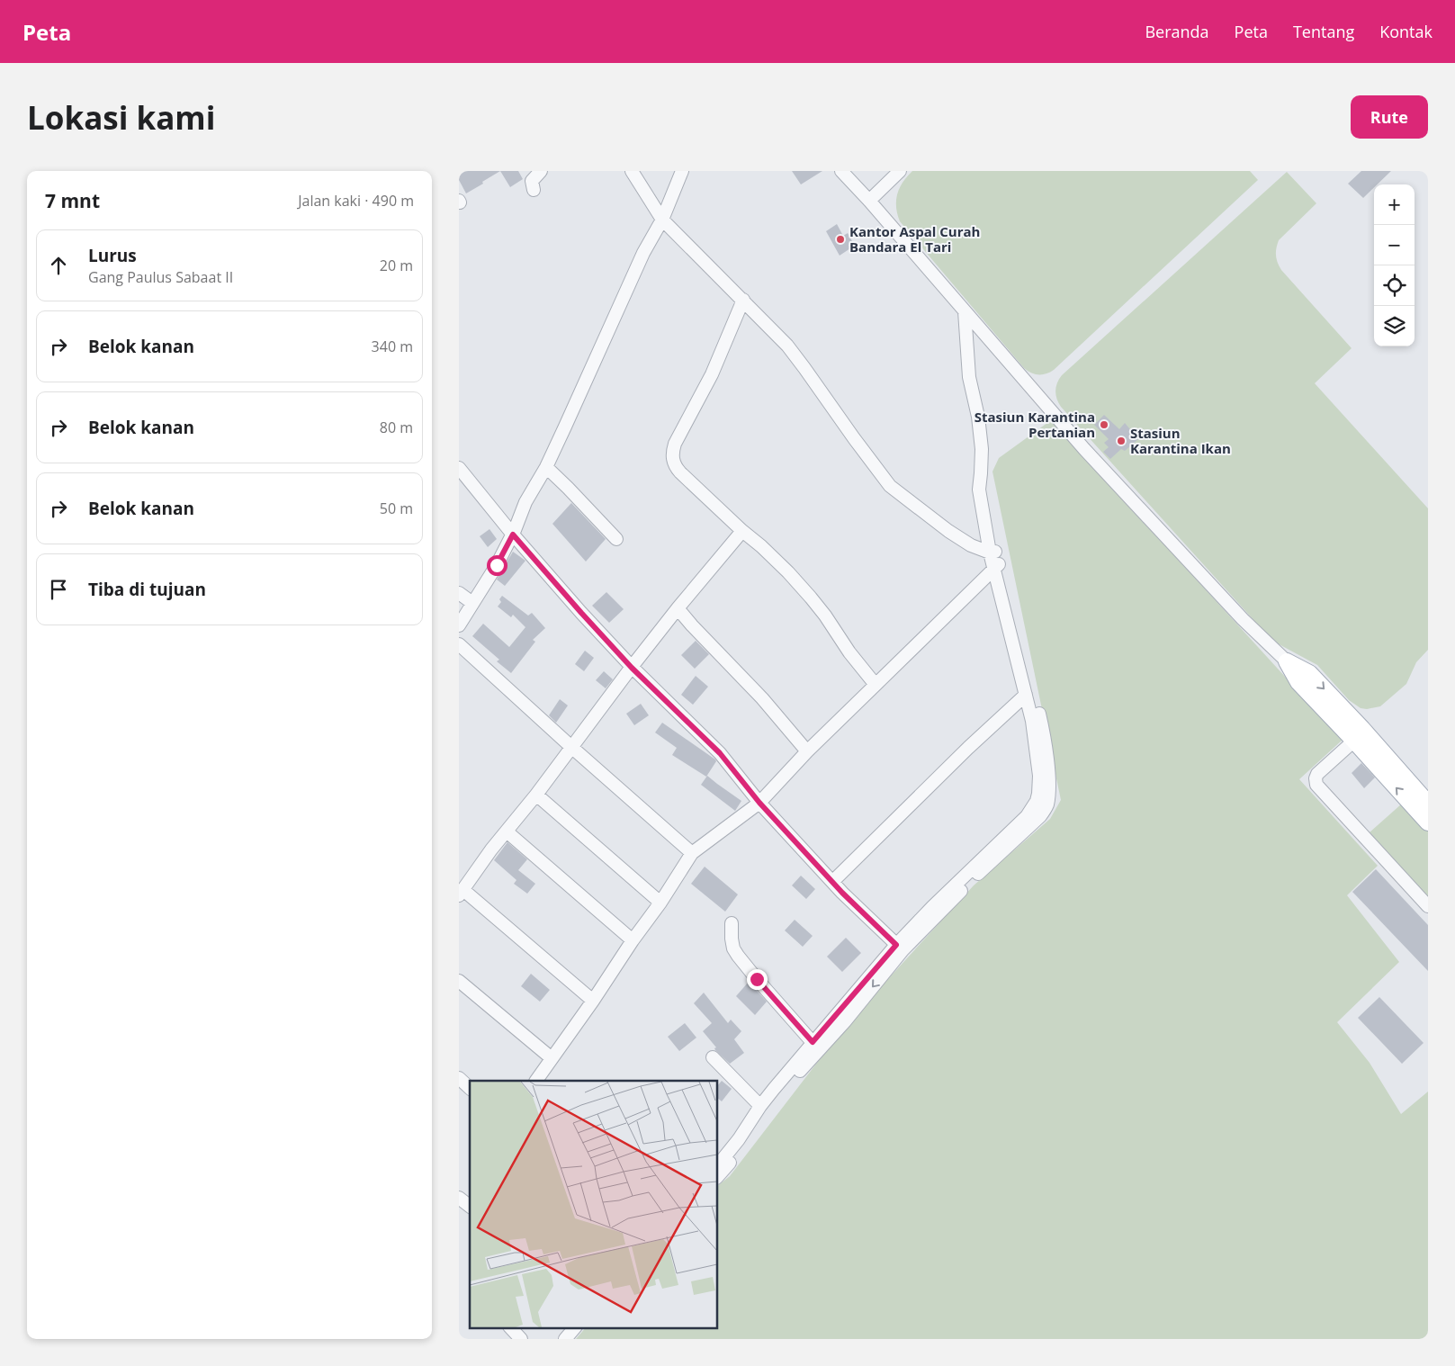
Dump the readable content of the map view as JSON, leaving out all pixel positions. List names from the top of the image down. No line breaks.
{"places":["Kantor Aspal Curah Bandara El Tari","Stasiun Karantina Pertanian","Stasiun Karantina Ikan"],"page":{"header":"Peta","nav":["Beranda","Peta","Tentang","Kontak"],"buttons":"Rute","title":"Lokasi kami","heading":["7 mnt","Jalan kaki · 490 m"],"map_buttons":["+","−"],"list":[["Lurus","Gang Paulus Sabaat II","20 m"],["Belok kanan","340 m"],["Belok kanan","80 m"],["Belok kanan","50 m"],"Tiba di tujuan"]}}
